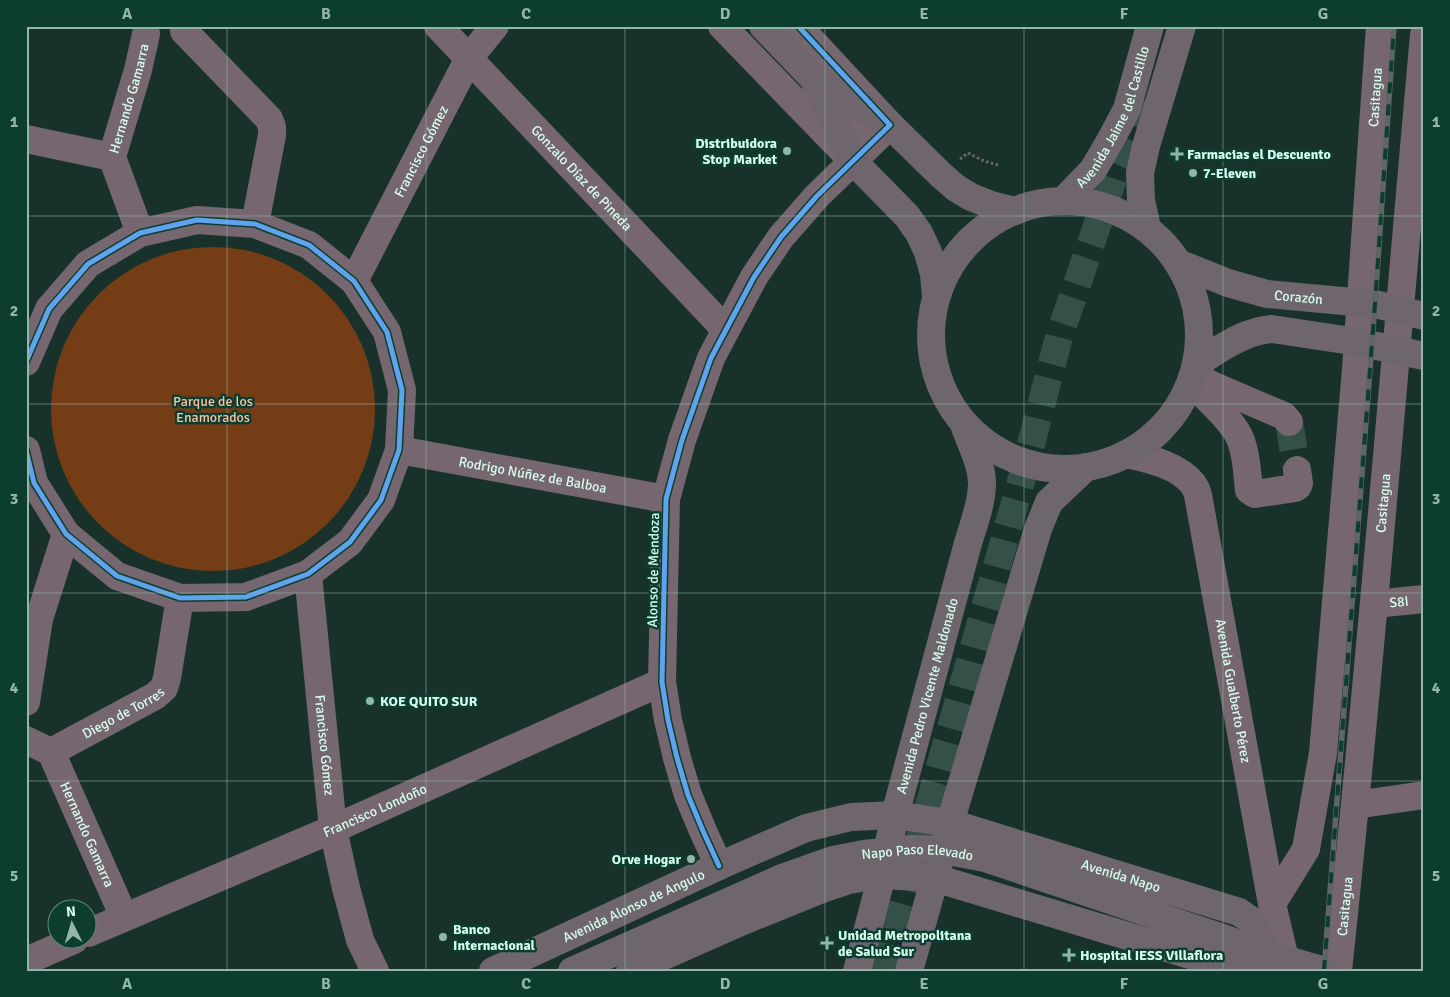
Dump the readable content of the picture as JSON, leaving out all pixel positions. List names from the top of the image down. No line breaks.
{"streets":{"main road":["Avenida Jaime del Castillo","Corazón","Avenida Pedro Vicente Maldonado","Napo Paso Elevado","Avenida Napo","Avenida Alonso de Angulo"],"street":["Casitagua","Hernando Gamarra","Francisco Gómez","Gonzalo Díaz de Pineda","Rodrigo Núñez de Balboa","Alonso de Mendoza","S8I","Avenida Gualberto Pérez","Diego de Torres","Francisco Londoño"]},"crossings":[["Casitagua","Corazón"],["Casitagua","S8I"],["Casitagua","Avenida Gualberto Pérez"],["Hernando Gamarra","Diego de Torres"],["Hernando Gamarra","Francisco Londoño"],["Francisco Gómez","Gonzalo Díaz de Pineda"],["Francisco Gómez","Francisco Londoño"],["Gonzalo Díaz de Pineda","Alonso de Mendoza"],["Rodrigo Núñez de Balboa","Alonso de Mendoza"],["Alonso de Mendoza","Francisco Londoño"],["Alonso de Mendoza","Avenida Alonso de Angulo"],["Avenida Gualberto Pérez","Napo Paso Elevado"],["Avenida Gualberto Pérez","Avenida Napo"],["Avenida Pedro Vicente Maldonado","Avenida Alonso de Angulo"],["Napo Paso Elevado","Avenida Napo"],["Avenida Napo","Avenida Alonso de Angulo"]],"parks":["Parque de los Enamorados"],"places":{"other":["Distribuidora Stop Market","7-Eleven","KOE QUITO SUR","Orve Hogar","Banco Internacional"],"health":["Farmacias el Descuento","Unidad Metropolitana de Salud Sur","Hospital IESS Villaflora"]},"north":"top","grid":{"columns":["A","B","C","D","E","F","G"],"rows":["1","2","3","4","5"]}}
